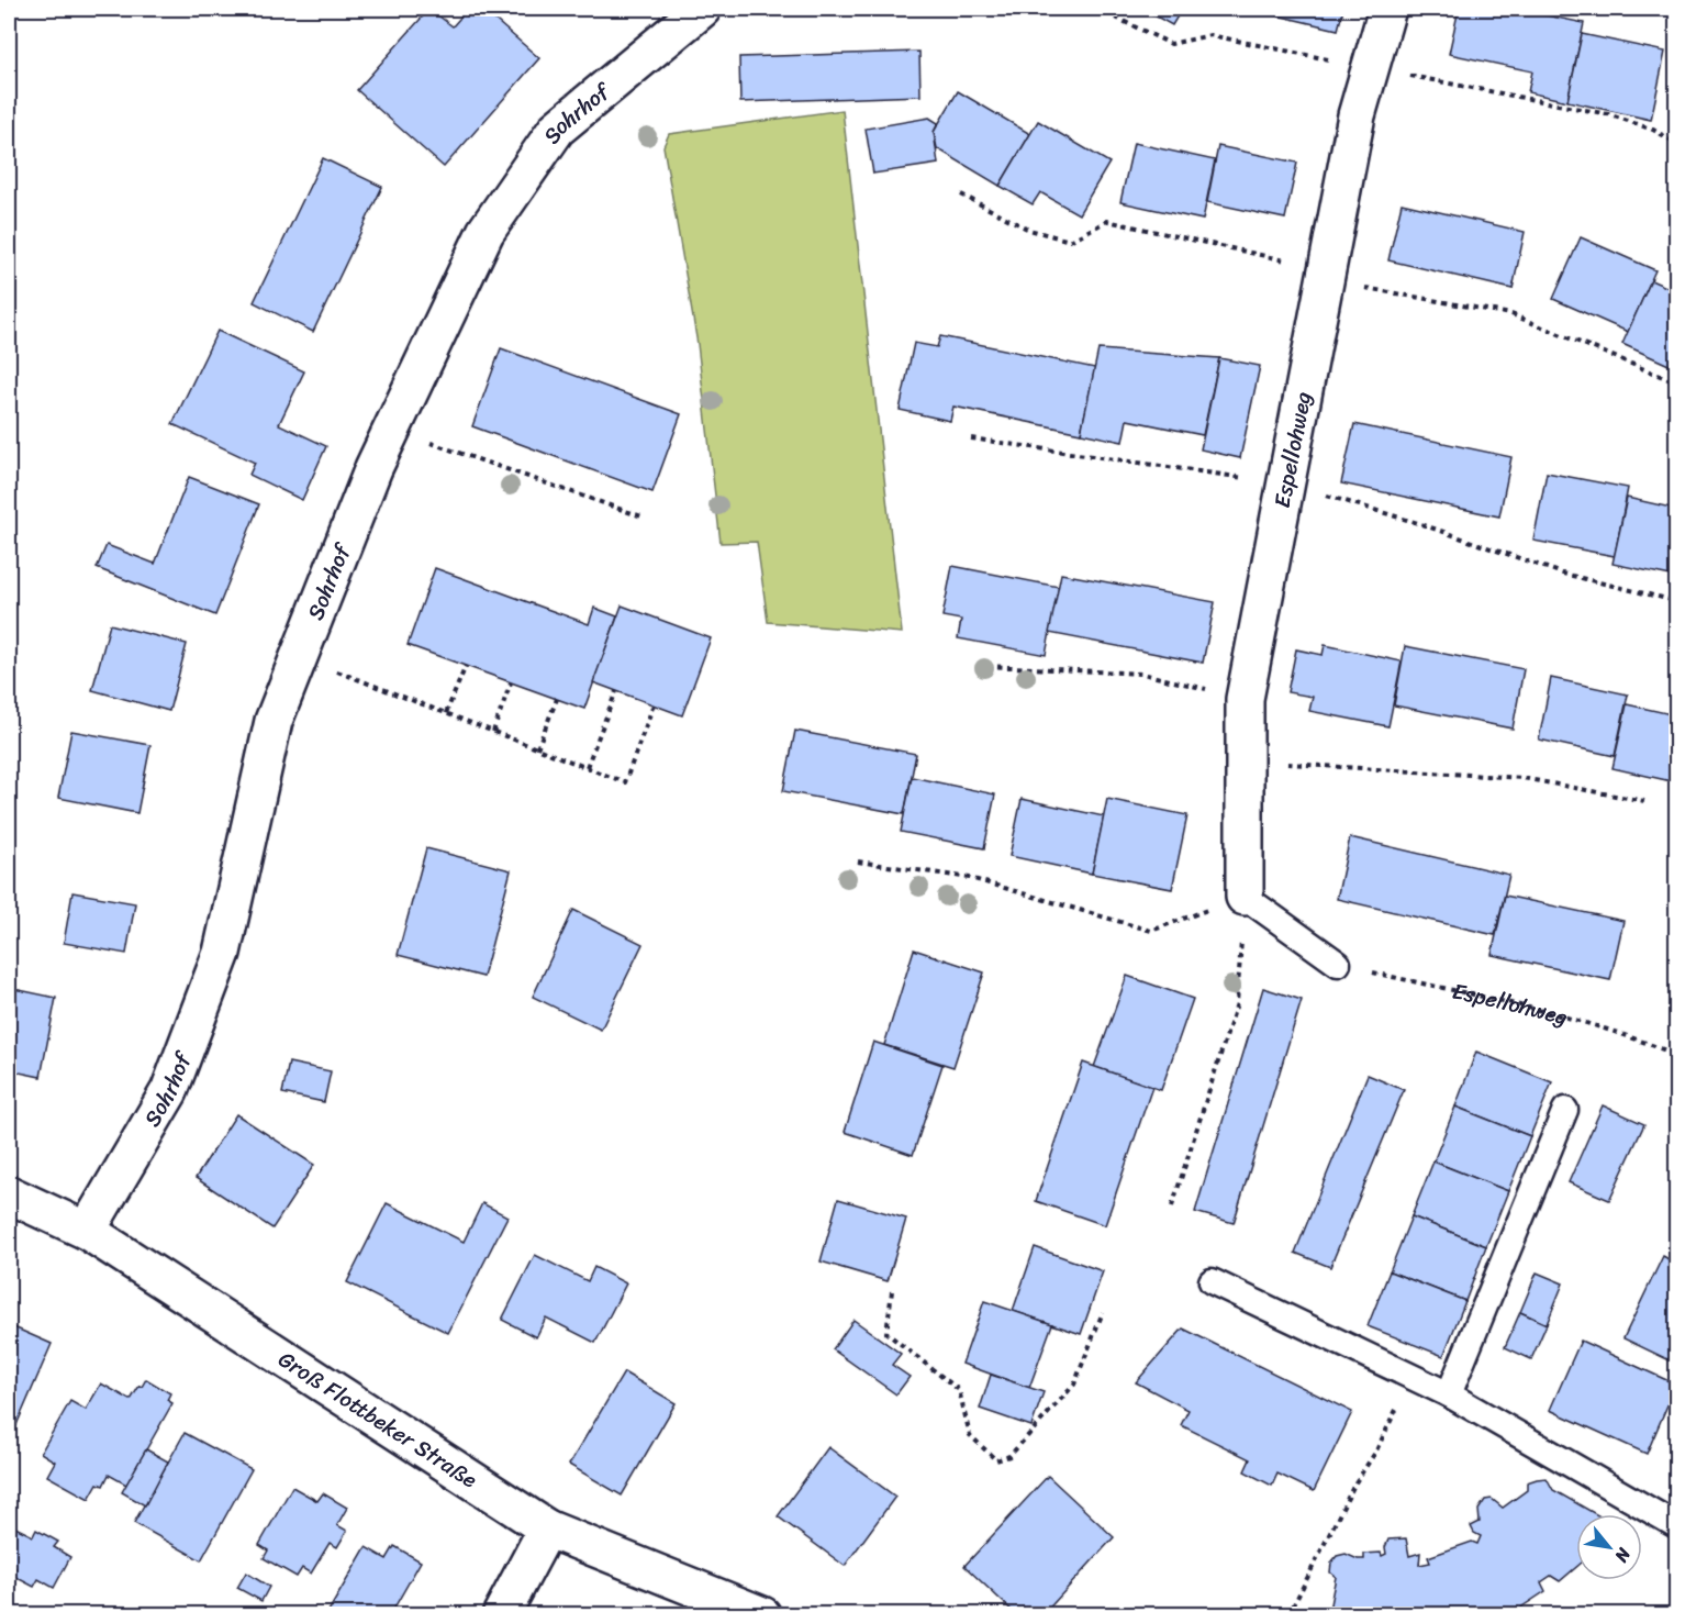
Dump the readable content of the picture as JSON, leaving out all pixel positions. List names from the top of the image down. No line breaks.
{"streets":{"street":["Sohrhof","Espellohweg","Groß Flottbeker Straße"]},"crossings":[["Sohrhof","Groß Flottbeker Straße"]],"north":"bottom right"}
